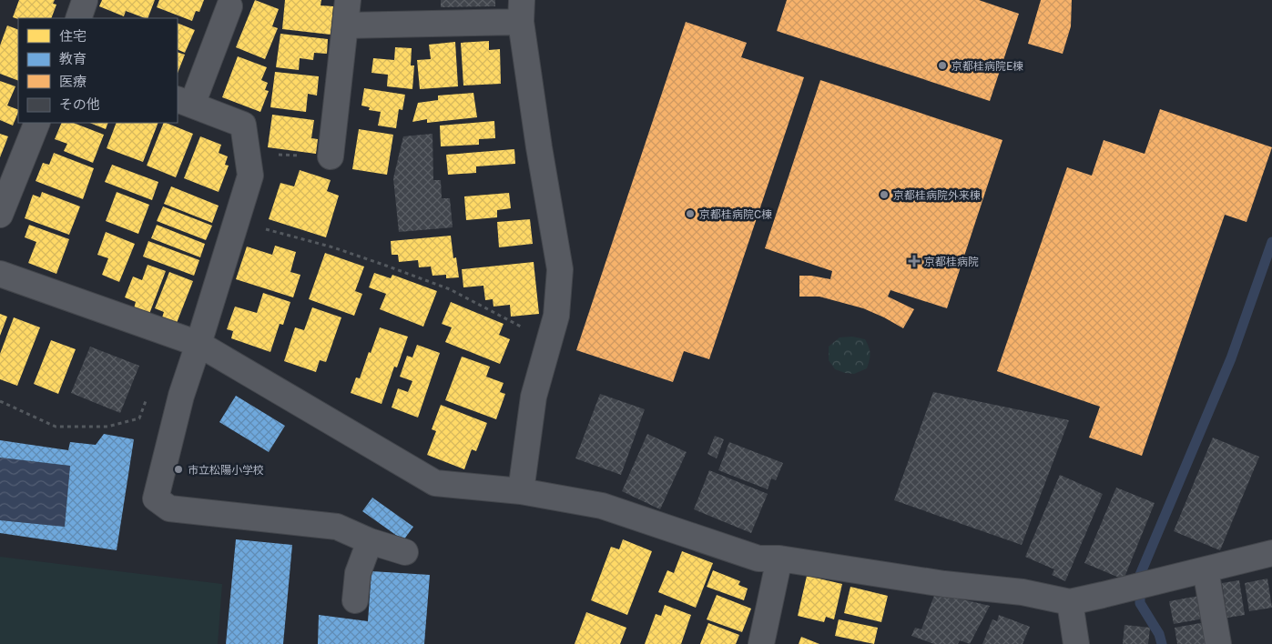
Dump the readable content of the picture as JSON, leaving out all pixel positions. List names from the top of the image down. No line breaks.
{"places":{"other":["京都桂病院E棟","京都桂病院外来棟","京都桂病院C棟","市立松陽小学校"],"health":["京都桂病院"]},"legend":["住宅","教育","医療","その他"]}
